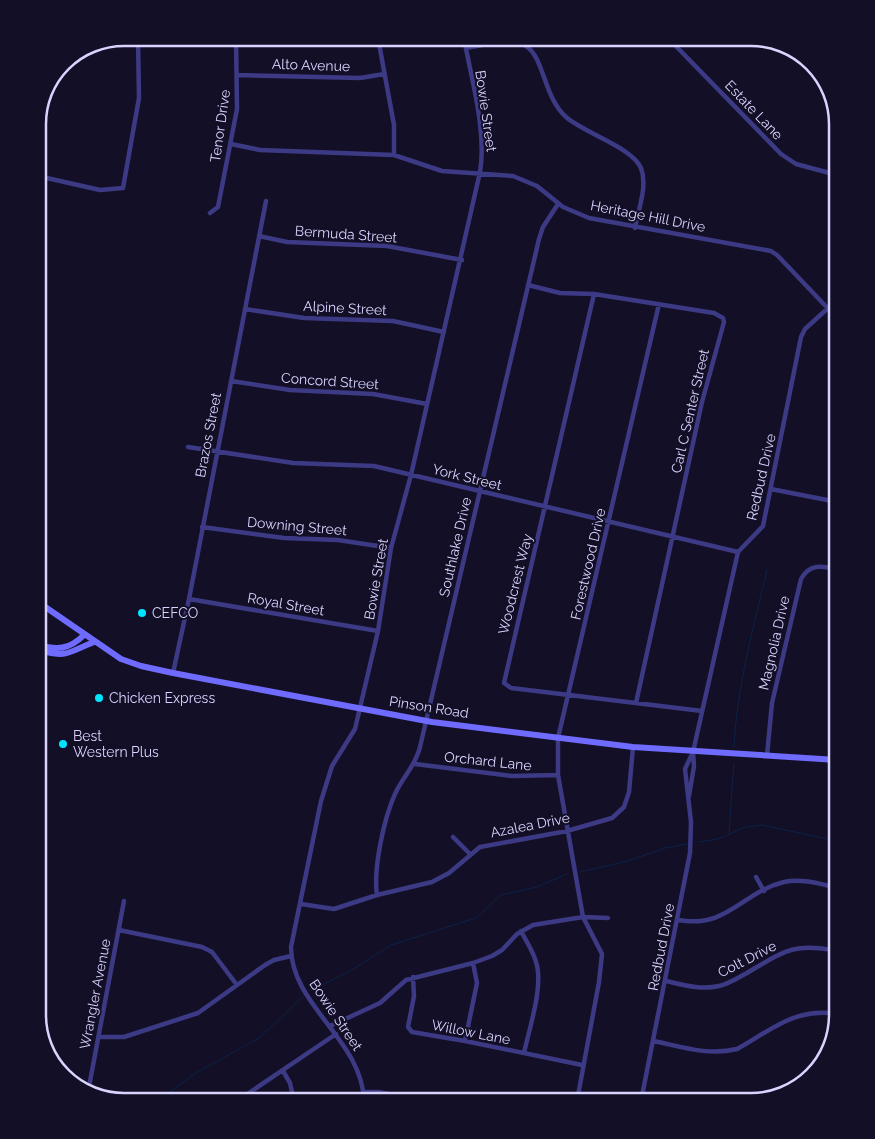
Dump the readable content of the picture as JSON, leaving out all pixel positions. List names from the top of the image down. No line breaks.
{"streets":{"main road":["Pinson Road"],"street":["Alto Avenue","Estate Lane","Bowie Street","Tenor Drive","Heritage Hill Drive","Bermuda Street","Alpine Street","Concord Street","Carl C Senter Street","Brazos Street","York Street","Redbud Drive","Downing Street","Southlake Drive","Forestwood Drive","Woodcrest Way","Royal Street","Magnolia Drive","Orchard Lane","Azalea Drive","Colt Drive","Wrangler Avenue","Willow Lane"]},"crossings":[["Alto Avenue","Tenor Drive"],["Bowie Street","Heritage Hill Drive"],["Bowie Street","Bermuda Street"],["Bowie Street","Alpine Street"],["Bowie Street","Concord Street"],["Bowie Street","York Street"],["Bowie Street","Downing Street"],["Bowie Street","Royal Street"],["Bowie Street","Pinson Road"],["Bowie Street","Azalea Drive"],["Tenor Drive","Heritage Hill Drive"],["Heritage Hill Drive","Redbud Drive"],["Heritage Hill Drive","Southlake Drive"],["Bermuda Street","Brazos Street"],["Alpine Street","Brazos Street"],["Concord Street","Brazos Street"],["Carl C Senter Street","York Street"],["Carl C Senter Street","Southlake Drive"],["Carl C Senter Street","Forestwood Drive"],["Carl C Senter Street","Woodcrest Way"],["Brazos Street","York Street"],["Brazos Street","Downing Street"],["Brazos Street","Royal Street"],["Brazos Street","Pinson Road"],["York Street","Redbud Drive"],["York Street","Southlake Drive"],["York Street","Forestwood Drive"],["York Street","Woodcrest Way"],["Redbud Drive","Woodcrest Way"],["Redbud Drive","Pinson Road"],["Redbud Drive","Colt Drive"],["Southlake Drive","Pinson Road"],["Southlake Drive","Orchard Lane"],["Southlake Drive","Azalea Drive"],["Forestwood Drive","Woodcrest Way"],["Forestwood Drive","Pinson Road"],["Forestwood Drive","Orchard Lane"],["Forestwood Drive","Azalea Drive"],["Forestwood Drive","Willow Lane"],["Magnolia Drive","Pinson Road"],["Pinson Road","Azalea Drive"]],"places":["CEFCO","Chicken Express","Best Western Plus"]}
